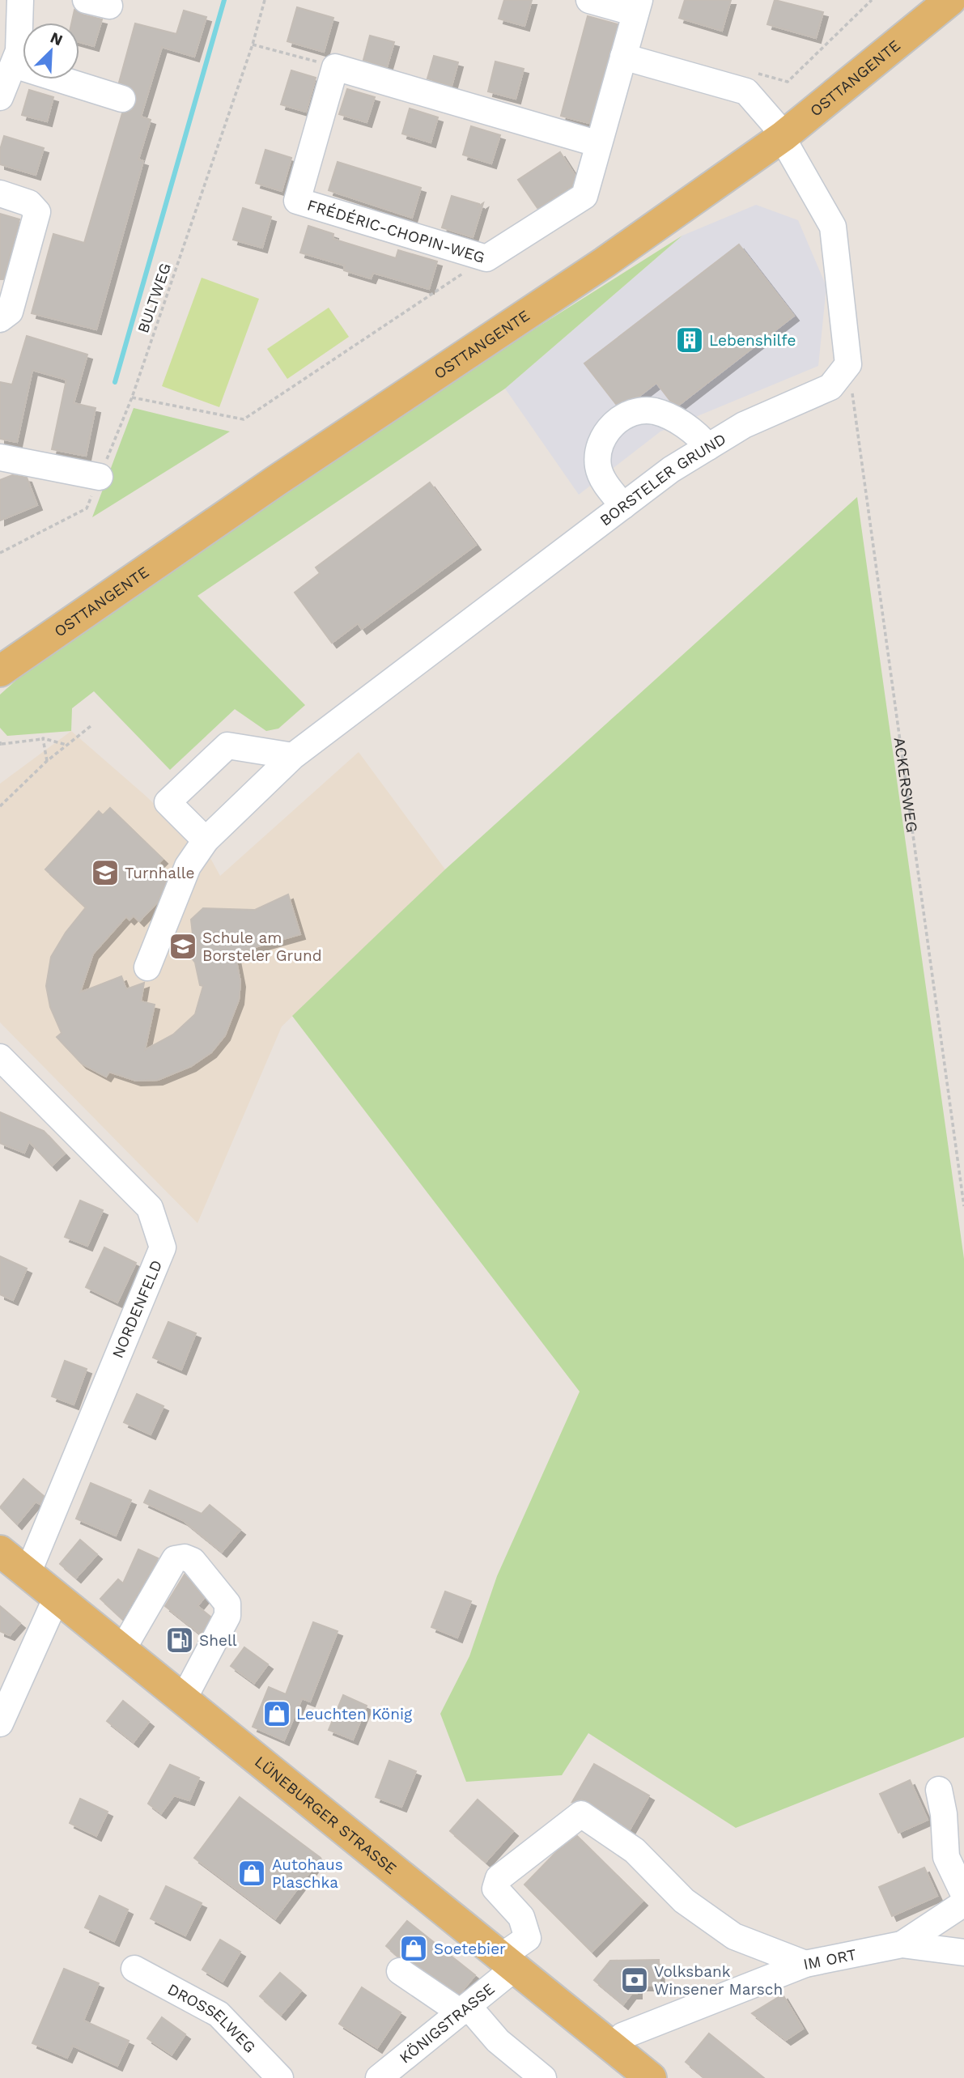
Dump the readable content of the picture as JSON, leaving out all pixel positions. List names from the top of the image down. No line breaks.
{"streets":{"main road":["OSTTANGENTE","LÜNEBURGER STRASSE"],"street":["FRÉDÉRIC-CHOPIN-WEG","BORSTELER GRUND","NORDENFELD","IM ORT","DROSSELWEG","KÖNIGSTRASSE"],"path":["BULTWEG","ACKERSWEG"]},"crossings":[["BORSTELER GRUND","ACKERSWEG"],["NORDENFELD","LÜNEBURGER STRASSE"],["LÜNEBURGER STRASSE","IM ORT"],["LÜNEBURGER STRASSE","KÖNIGSTRASSE"],["IM ORT","KÖNIGSTRASSE"]],"places":{"building":["Lebenshilfe"],"school or university":["Turnhalle","Schule am Borsteler Grund"],"fuel station":["Shell"],"shop":["Leuchten König","Autohaus Plaschka","Soetebier"],"bank":["Volksbank Winsener Marsch"]},"north":"top right"}
